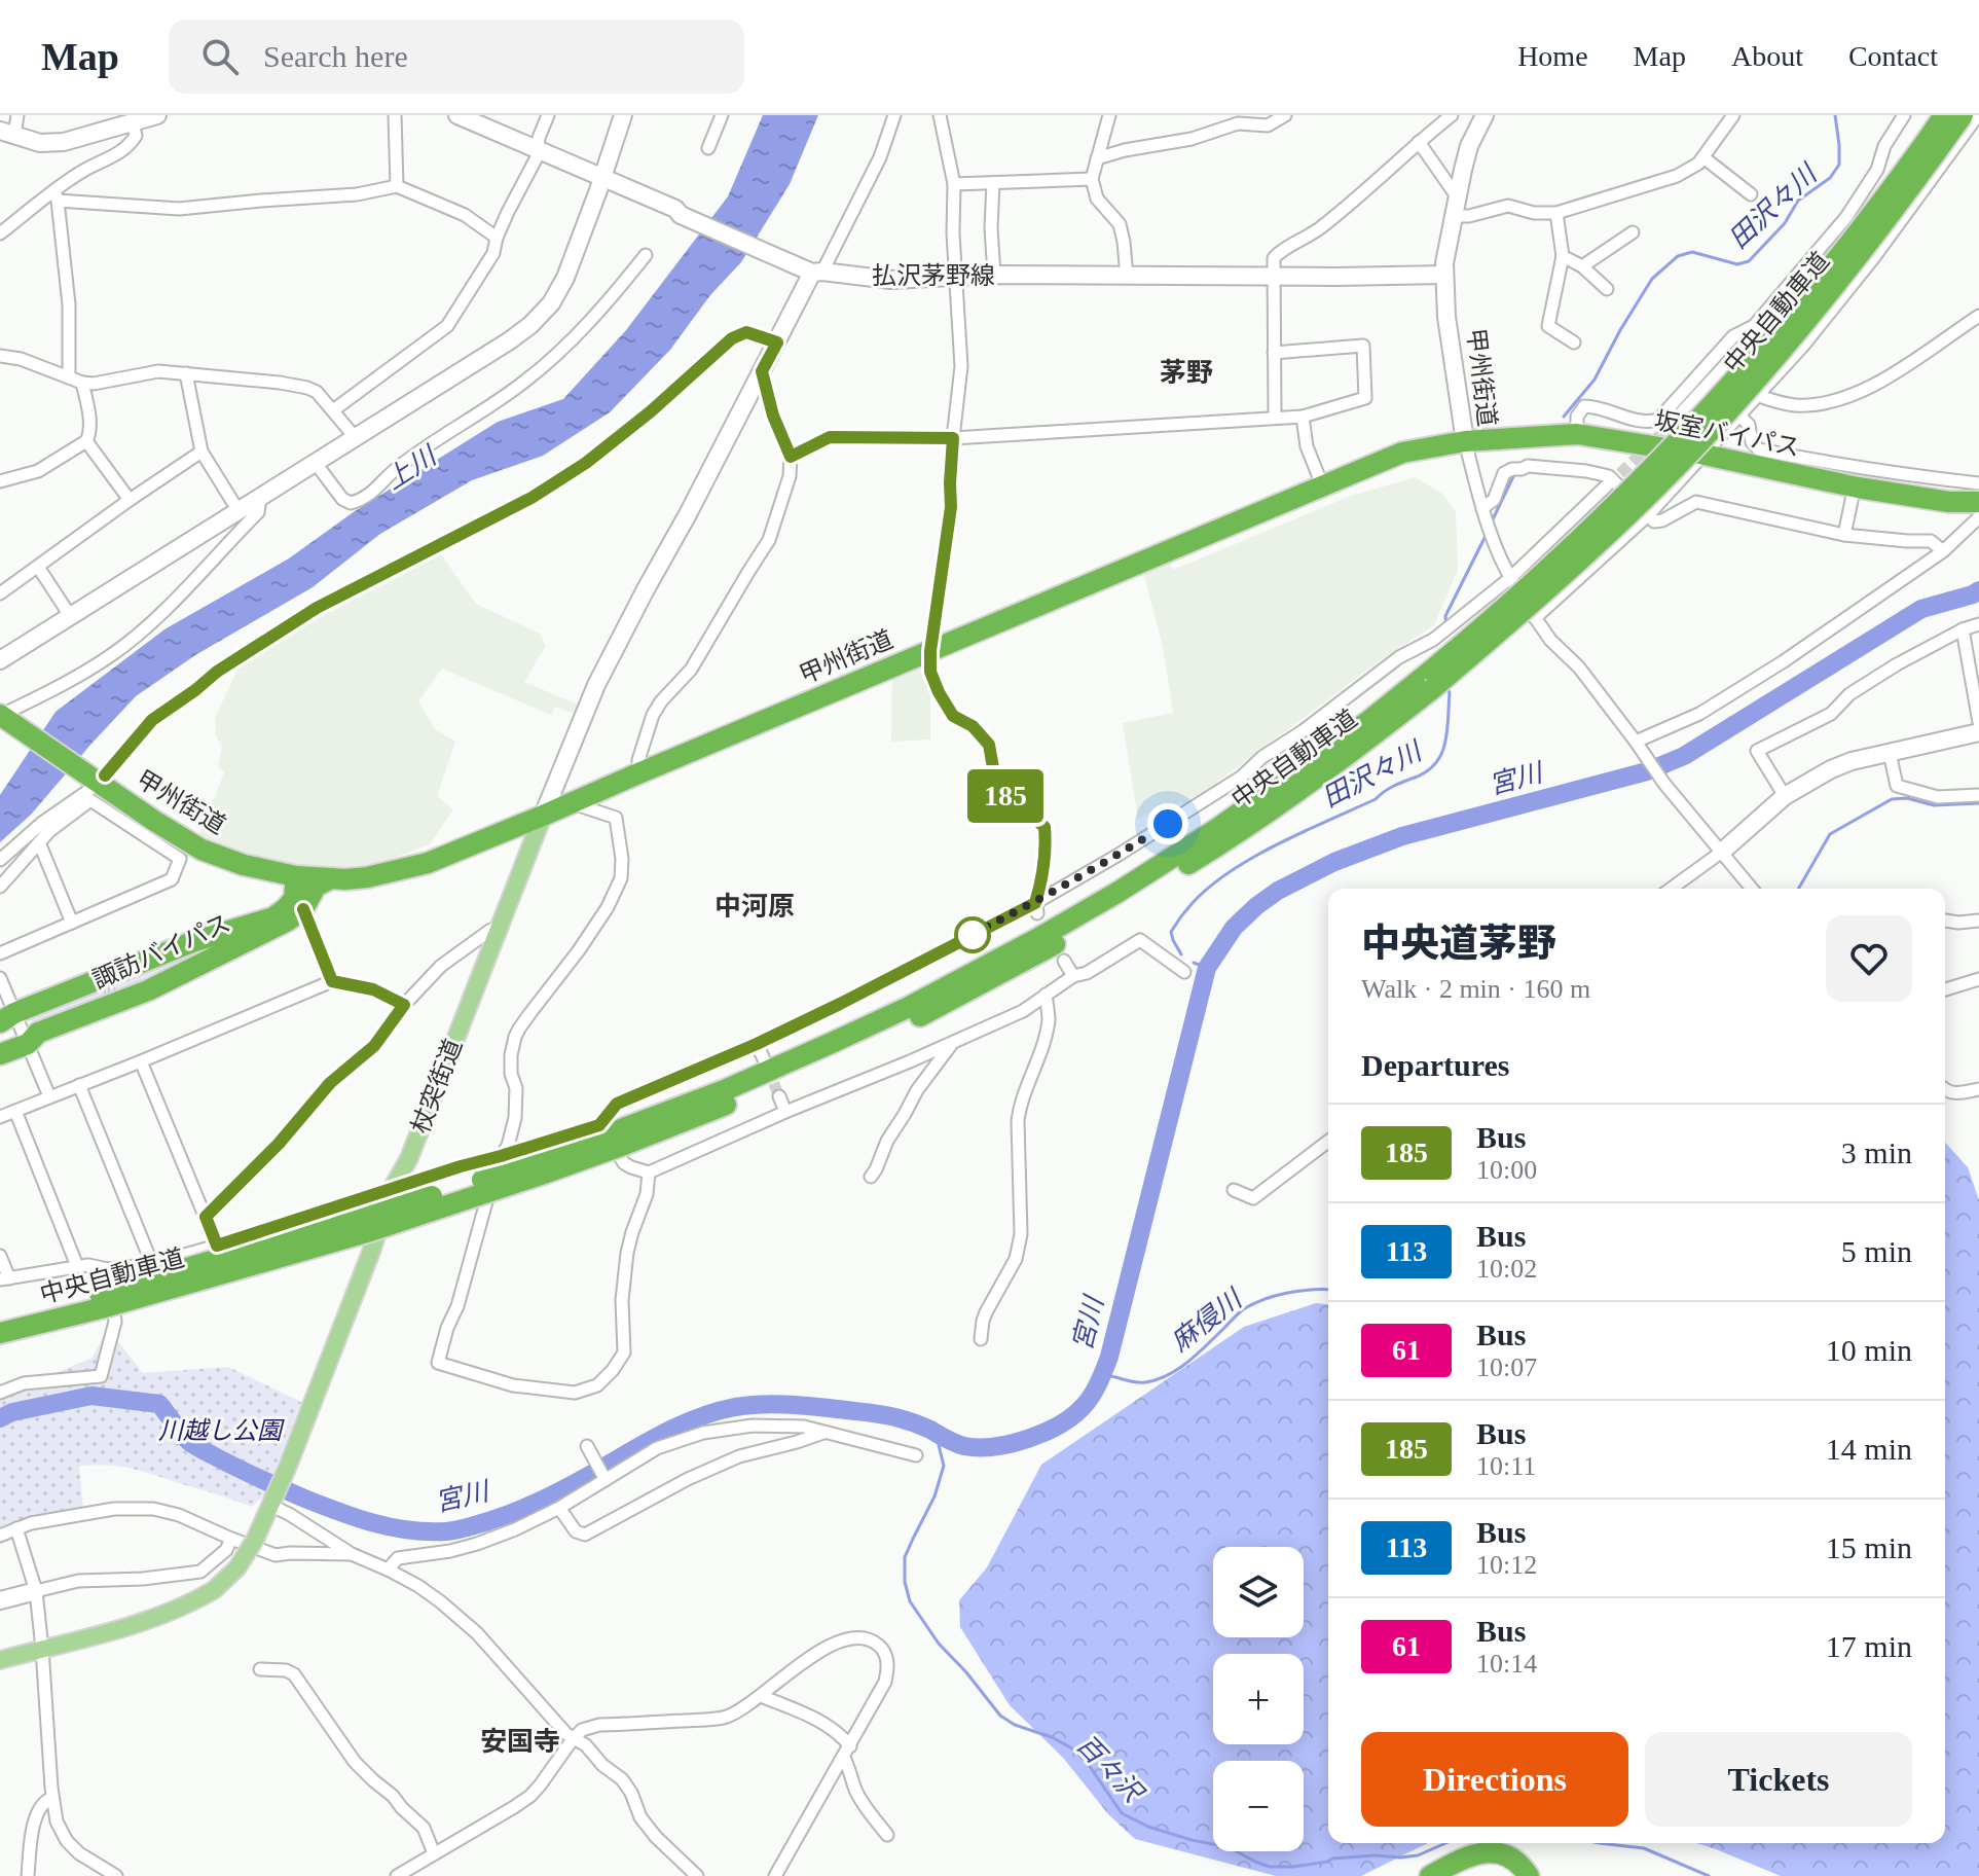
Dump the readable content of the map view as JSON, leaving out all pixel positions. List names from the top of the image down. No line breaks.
{"streets":{"highway":["中央自動車道","甲州街道","坂室バイパス","諏訪バイパス"],"main road":["杖突街道"],"street":["払沢茅野線"]},"crossings":[["払沢茅野線","甲州街道"],["甲州街道","坂室バイパス"],["甲州街道","諏訪バイパス"],["甲州街道","杖突街道"]],"districts":["茅野","中河原","安国寺"],"water":["田沢々川","上川","宮川","麻侵川","百々沢"],"parks":["川越し公園"],"lines":["bus line 185"],"page":{"header":"Map","search":"Search here","nav":["Home","Map","About","Contact"],"on_map":"185","heading":[["中央道茅野","Walk · 2 min · 160 m"],"Departures"],"list":[{"mark":"185","name":"Bus","note":"10:00","value":"3 min"},{"mark":"113","name":"Bus","note":"10:02","value":"5 min"},{"mark":"61","name":"Bus","note":"10:07","value":"10 min"},{"mark":"185","name":"Bus","note":"10:11","value":"14 min"},{"mark":"113","name":"Bus","note":"10:12","value":"15 min"},{"mark":"61","name":"Bus","note":"10:14","value":"17 min"}],"map_buttons":["+","−"],"buttons":["Directions","Tickets"]}}
